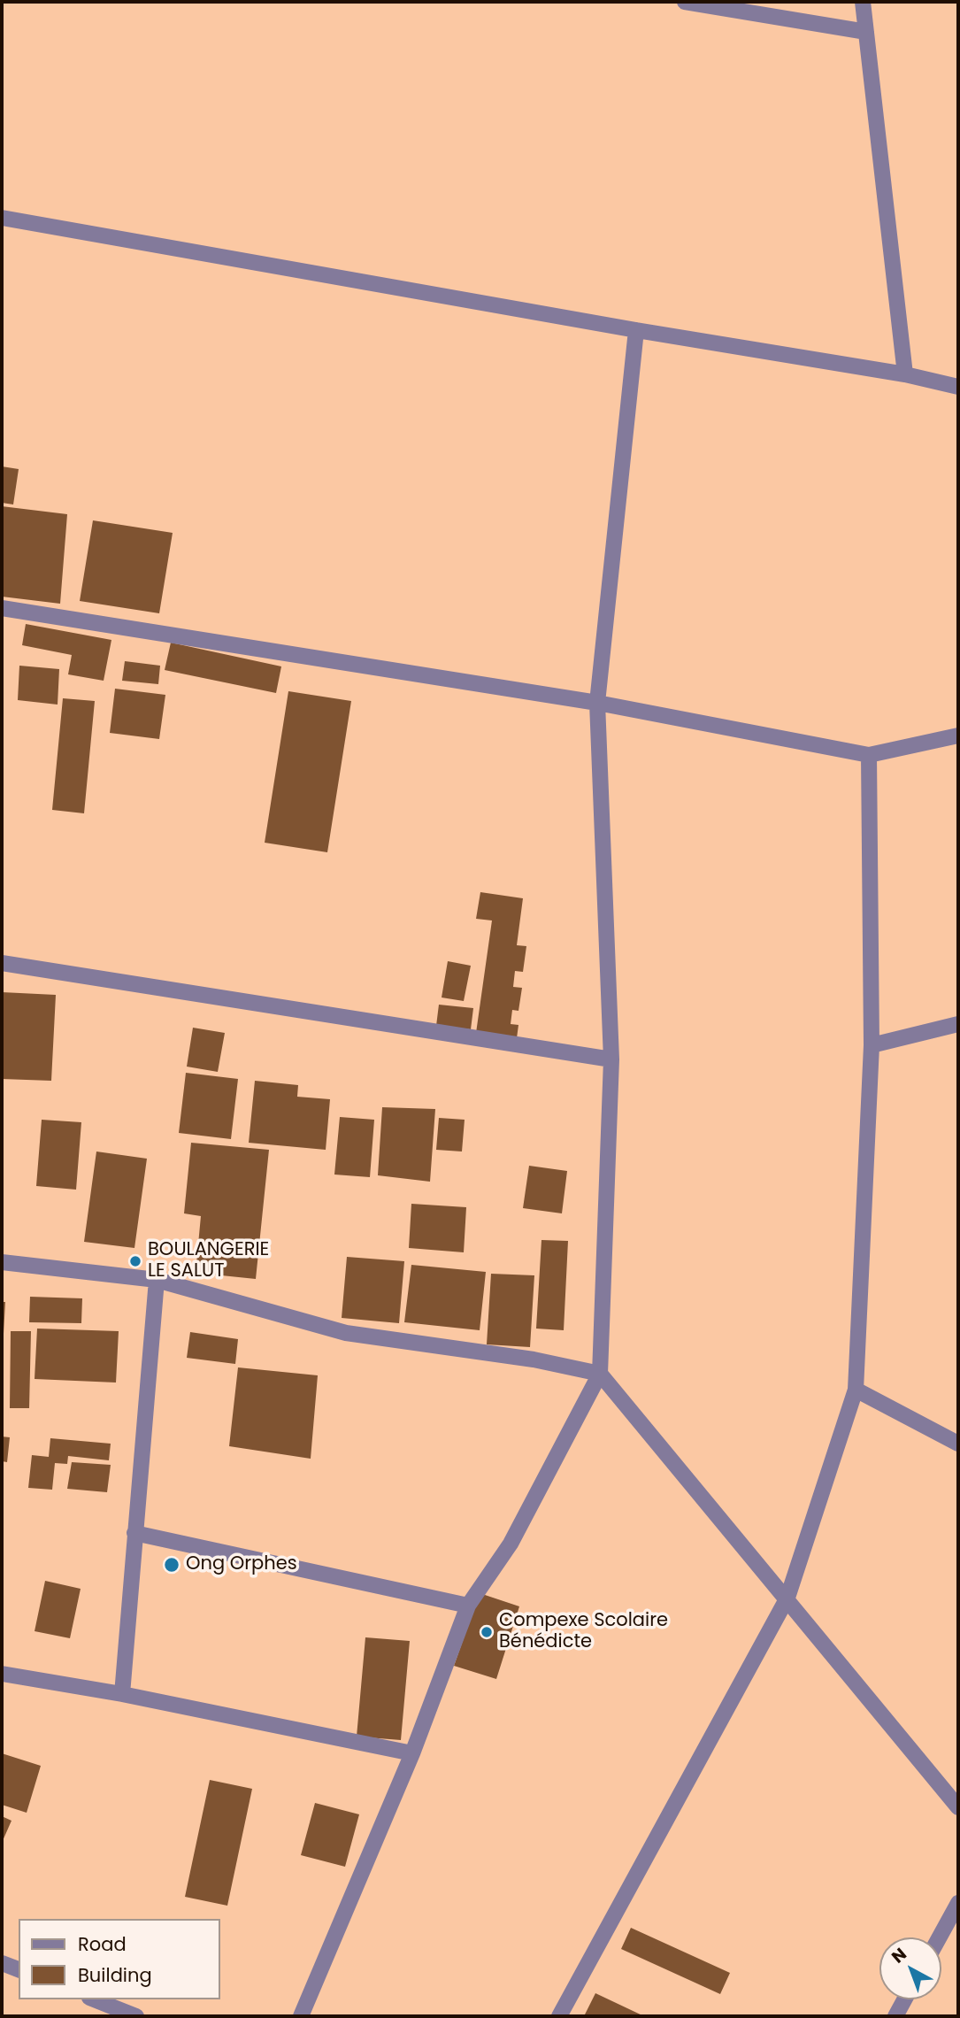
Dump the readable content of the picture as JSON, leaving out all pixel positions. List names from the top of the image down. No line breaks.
{"places":["BOULANGERIE LE SALUT","Ong Orphes","Compexe Scolaire Bénédicte"],"legend":["Road","Building"],"north":"top left"}
